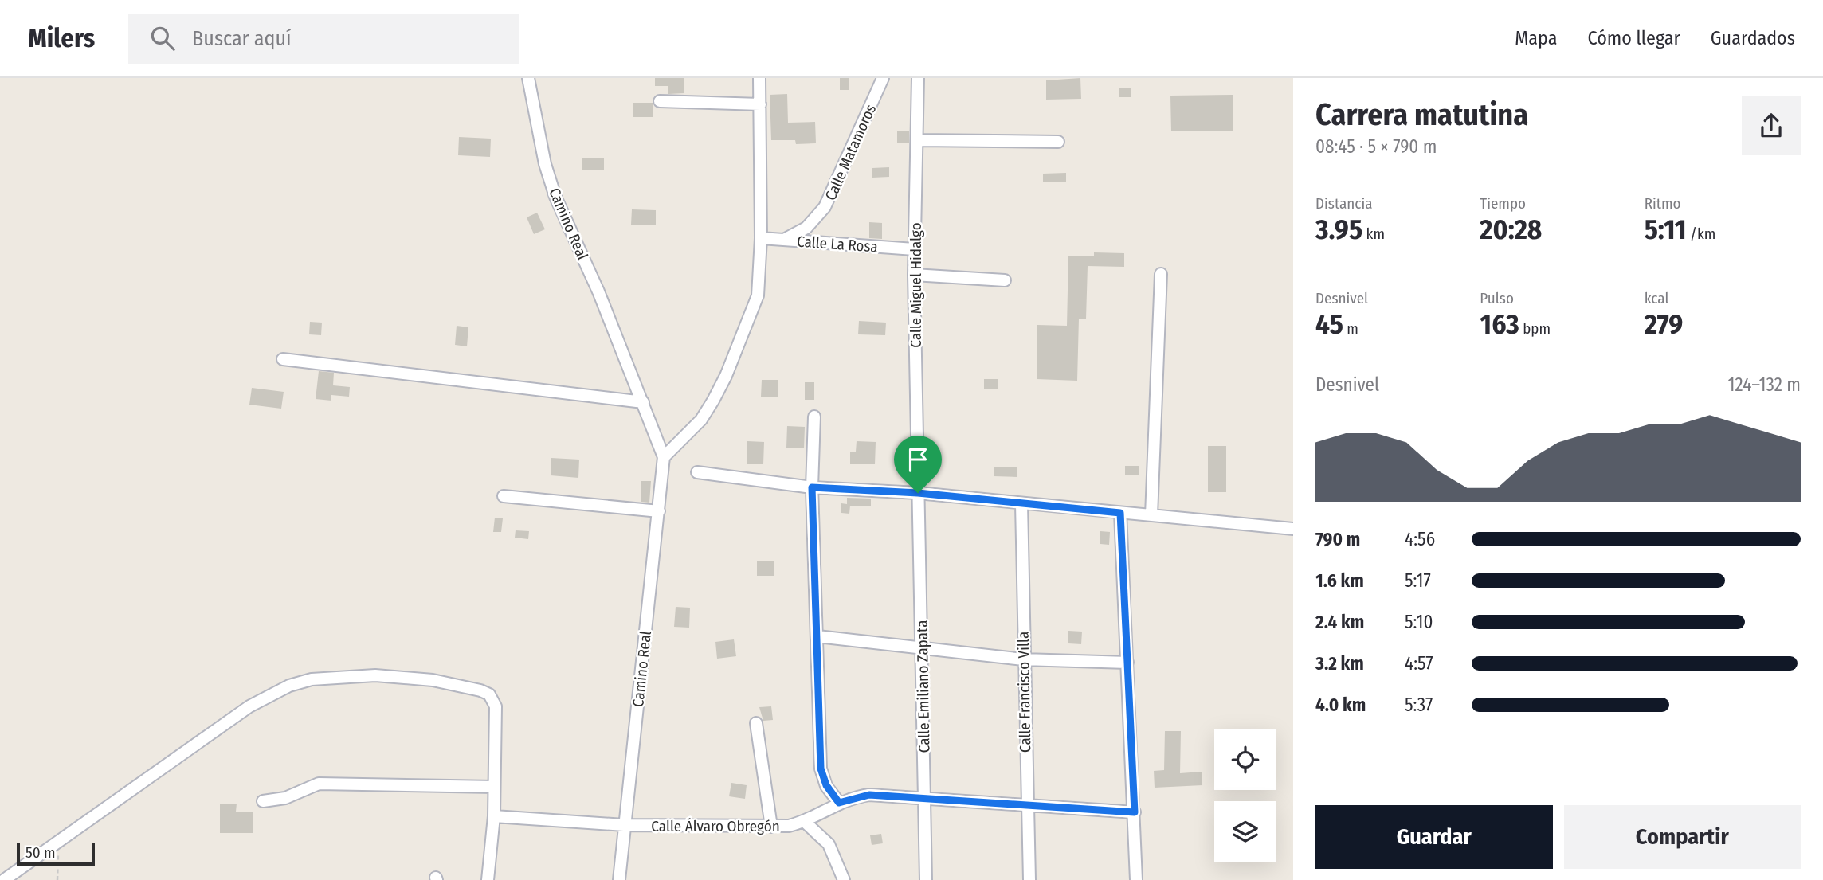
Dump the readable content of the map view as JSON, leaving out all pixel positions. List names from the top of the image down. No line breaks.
{"streets":{"street":["Calle Matamoros","Camino Real","Calle La Rosa","Calle Miguel Hidalgo","Calle Emiliano Zapata","Calle Francisco Villa","Calle Álvaro Obregón"]},"crossings":[["Calle Matamoros","Calle La Rosa"],["Camino Real","Calle Álvaro Obregón"],["Calle La Rosa","Calle Miguel Hidalgo"],["Calle Miguel Hidalgo","Calle Emiliano Zapata"],["Calle Emiliano Zapata","Calle Álvaro Obregón"],["Calle Francisco Villa","Calle Álvaro Obregón"]],"scale_bar":"50 m","page":{"header":"Milers","search":"Buscar aquí","nav":["Mapa","Cómo llegar","Guardados"],"heading":["Carrera matutina","08:45 · 5 × 790 m"],"stats":[["Distancia","3.95 km"],["Tiempo","20:28"],["Ritmo","5:11 /km"],["Desnivel","45 m"],["Pulso","163 bpm"],["kcal","279"]],"chart":["Desnivel","124–132 m"],"list":[{"name":"790 m","note":"4:56"},{"name":"1.6 km","note":"5:17"},{"name":"2.4 km","note":"5:10"},{"name":"3.2 km","note":"4:57"},{"name":"4.0 km","note":"5:37"}],"buttons":["Guardar","Compartir"],"scale":"50 m"}}
